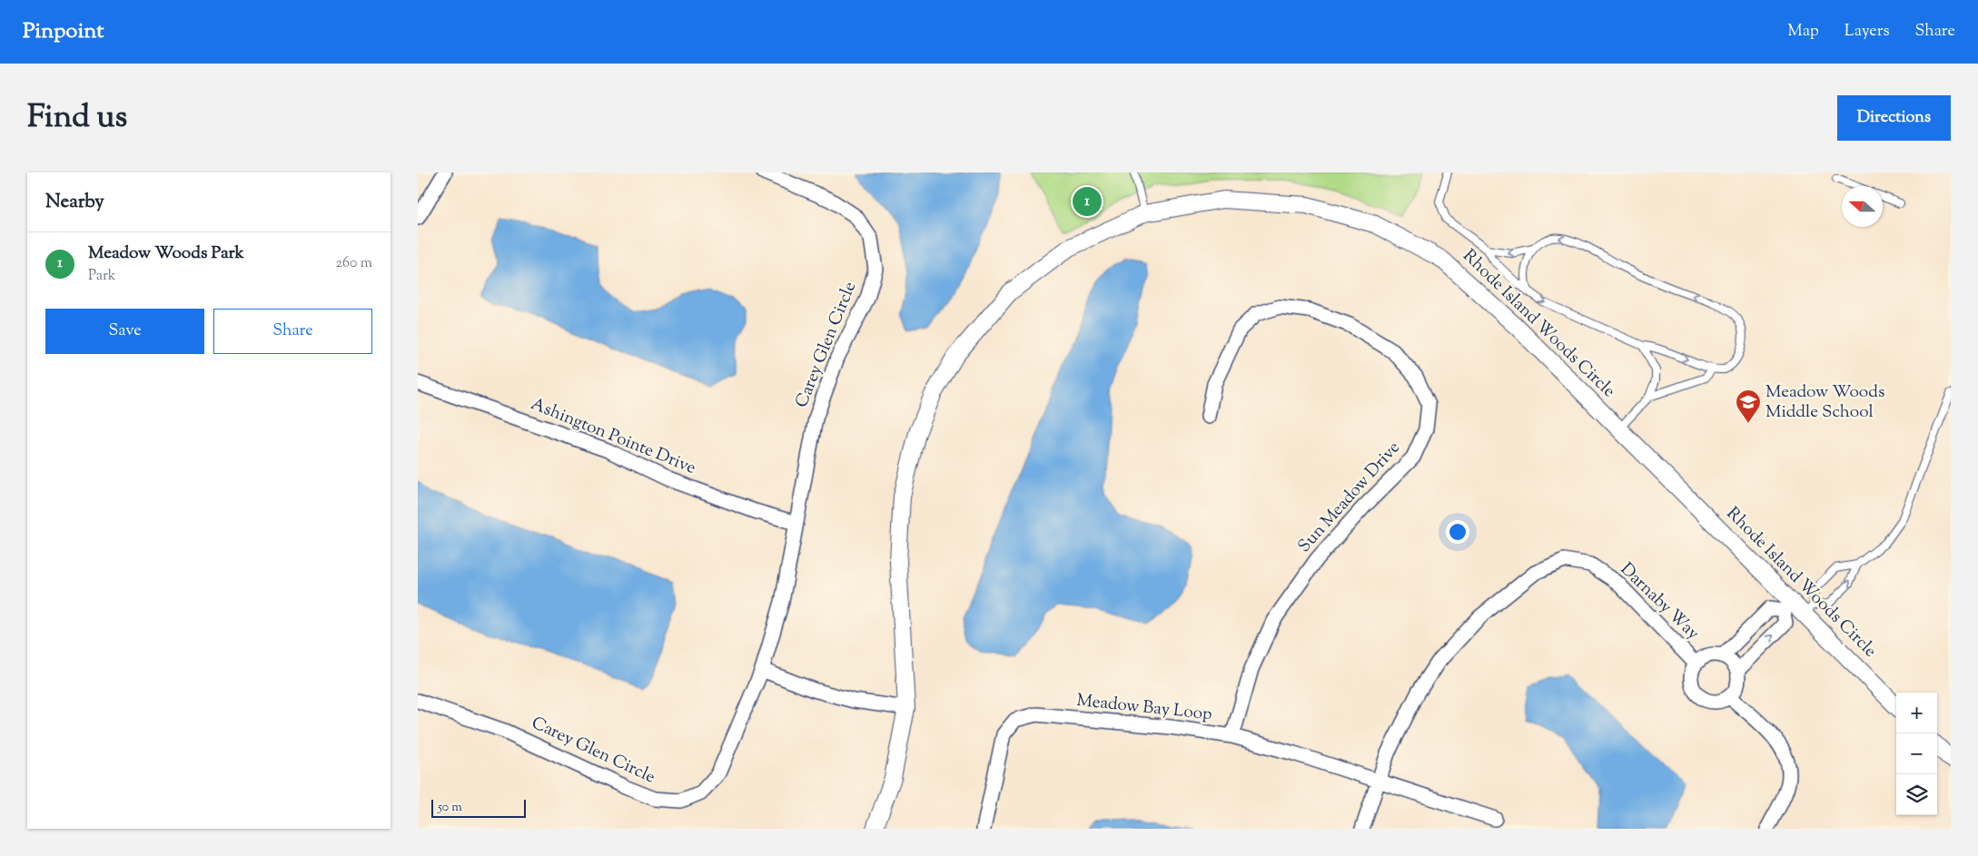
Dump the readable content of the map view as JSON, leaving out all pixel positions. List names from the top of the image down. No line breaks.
{"streets":{"street":["Rhode Island Woods Circle","Carey Glen Circle","Ashington Pointe Drive","Sun Meadow Drive","Darnaby Way","Meadow Bay Loop"]},"crossings":[["Carey Glen Circle","Ashington Pointe Drive"],["Sun Meadow Drive","Meadow Bay Loop"],["Darnaby Way","Meadow Bay Loop"]],"places":{"school or university":["Meadow Woods Middle School"]},"scale_bar":"50 m","north":"left","page":{"header":"Pinpoint","nav":["Map","Layers","Share"],"title":"Find us","buttons":["Directions",["Save","Share"]],"heading":"Nearby","pins":"1","list":[{"mark":"1","name":"Meadow Woods Park","note":"Park","value":"260 m"}],"map_buttons":["+","−"],"scale":"50 m"}}
